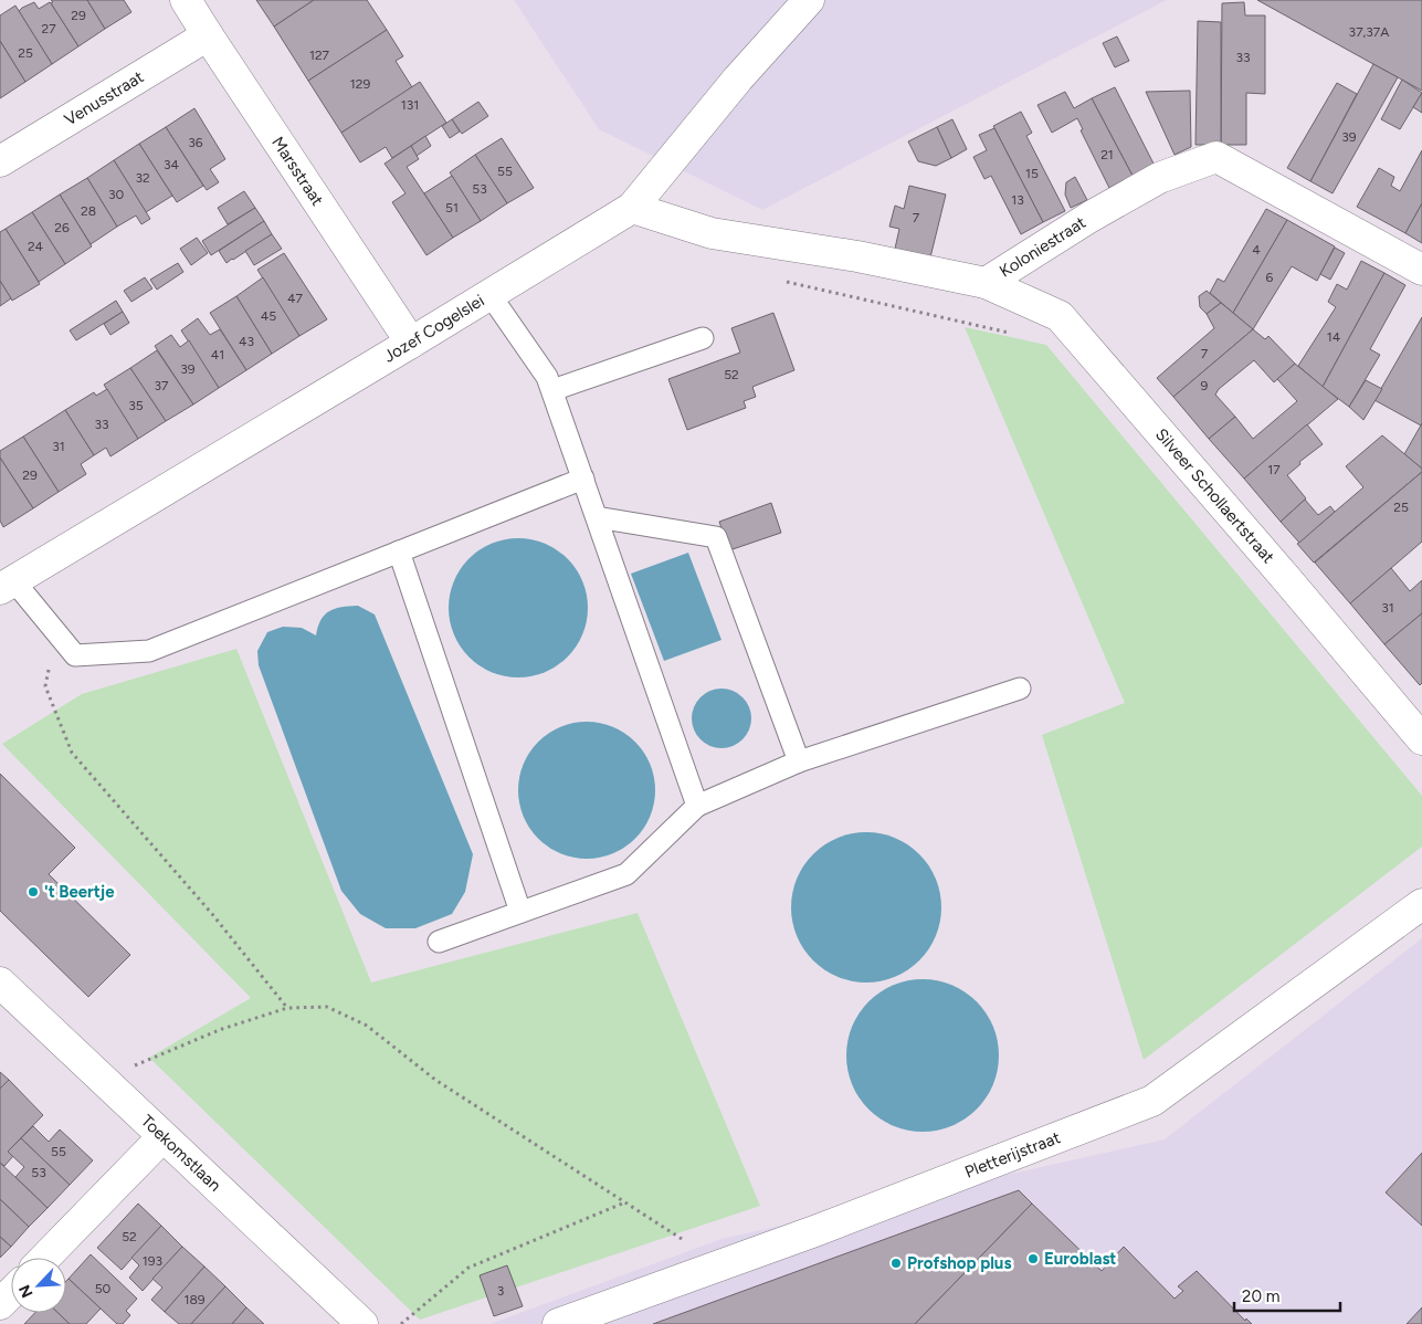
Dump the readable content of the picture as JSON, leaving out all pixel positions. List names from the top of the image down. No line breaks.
{"streets":{"street":["Venusstraat","Marsstraat","Koloniestraat","Jozef Cogelslei","Silveer Schollaertstraat","Toekomstlaan","Pletterijstraat"]},"crossings":[["Venusstraat","Marsstraat"],["Marsstraat","Jozef Cogelslei"],["Koloniestraat","Jozef Cogelslei"],["Koloniestraat","Silveer Schollaertstraat"]],"places":["'t Beertje","Euroblast","Profshop plus"],"house_numbers":["29","27","37,37A","25","127","33","129","131","39","36","21","34","55","15","32","53","30","13","51","28","7","26","24","4","6","47","45","14","43","7","41","39","52","37","9","35","33","31","17","29","25","31","55","53","52","193","50","3","189"],"scale_bar":"20 m","north":"bottom left"}
